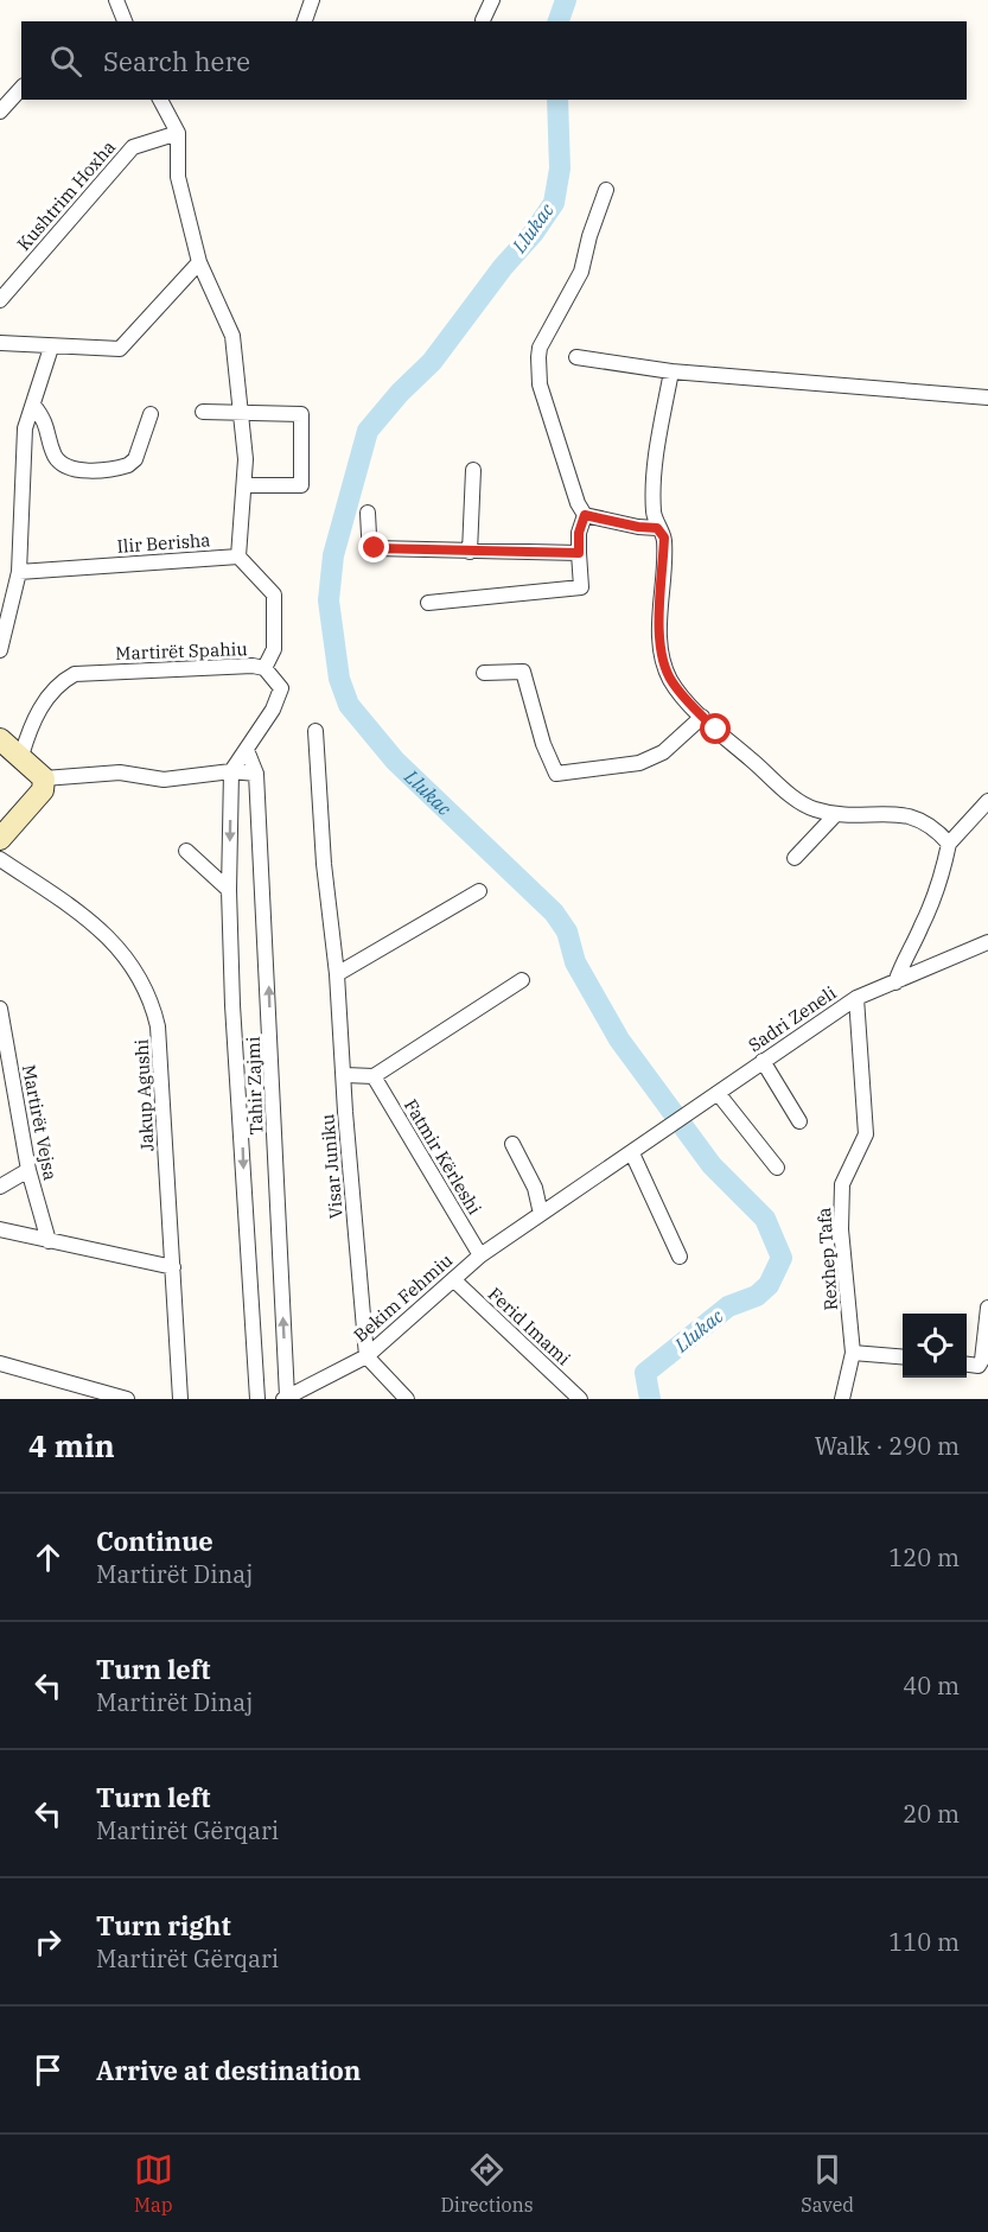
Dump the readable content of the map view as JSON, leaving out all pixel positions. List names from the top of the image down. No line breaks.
{"streets":{"street":["Kushtrim Hoxha","Ilir Berisha","Martirët Spahiu","Sadri Zeneli","Tahir Zajmi","Jakup Agushi","Martirët Vejsa","Fatmir Kërleshi","Visar Juniku","Rexhep Tafa","Bekim Fehmiu","Ferid Imami"]},"crossings":[["Martirët Spahiu","Tahir Zajmi"],["Sadri Zeneli","Rexhep Tafa"],["Sadri Zeneli","Bekim Fehmiu"],["Tahir Zajmi","Bekim Fehmiu"],["Fatmir Kërleshi","Bekim Fehmiu"],["Visar Juniku","Bekim Fehmiu"],["Bekim Fehmiu","Ferid Imami"]],"water":["Llukac"],"page":{"search":"Search here","heading":["4 min","Walk · 290 m"],"list":[["Continue","Martirët Dinaj","120 m"],["Turn left","Martirët Dinaj","40 m"],["Turn left","Martirët Gërqari","20 m"],["Turn right","Martirët Gërqari","110 m"],"Arrive at destination"],"nav":["Map","Directions","Saved"]}}
